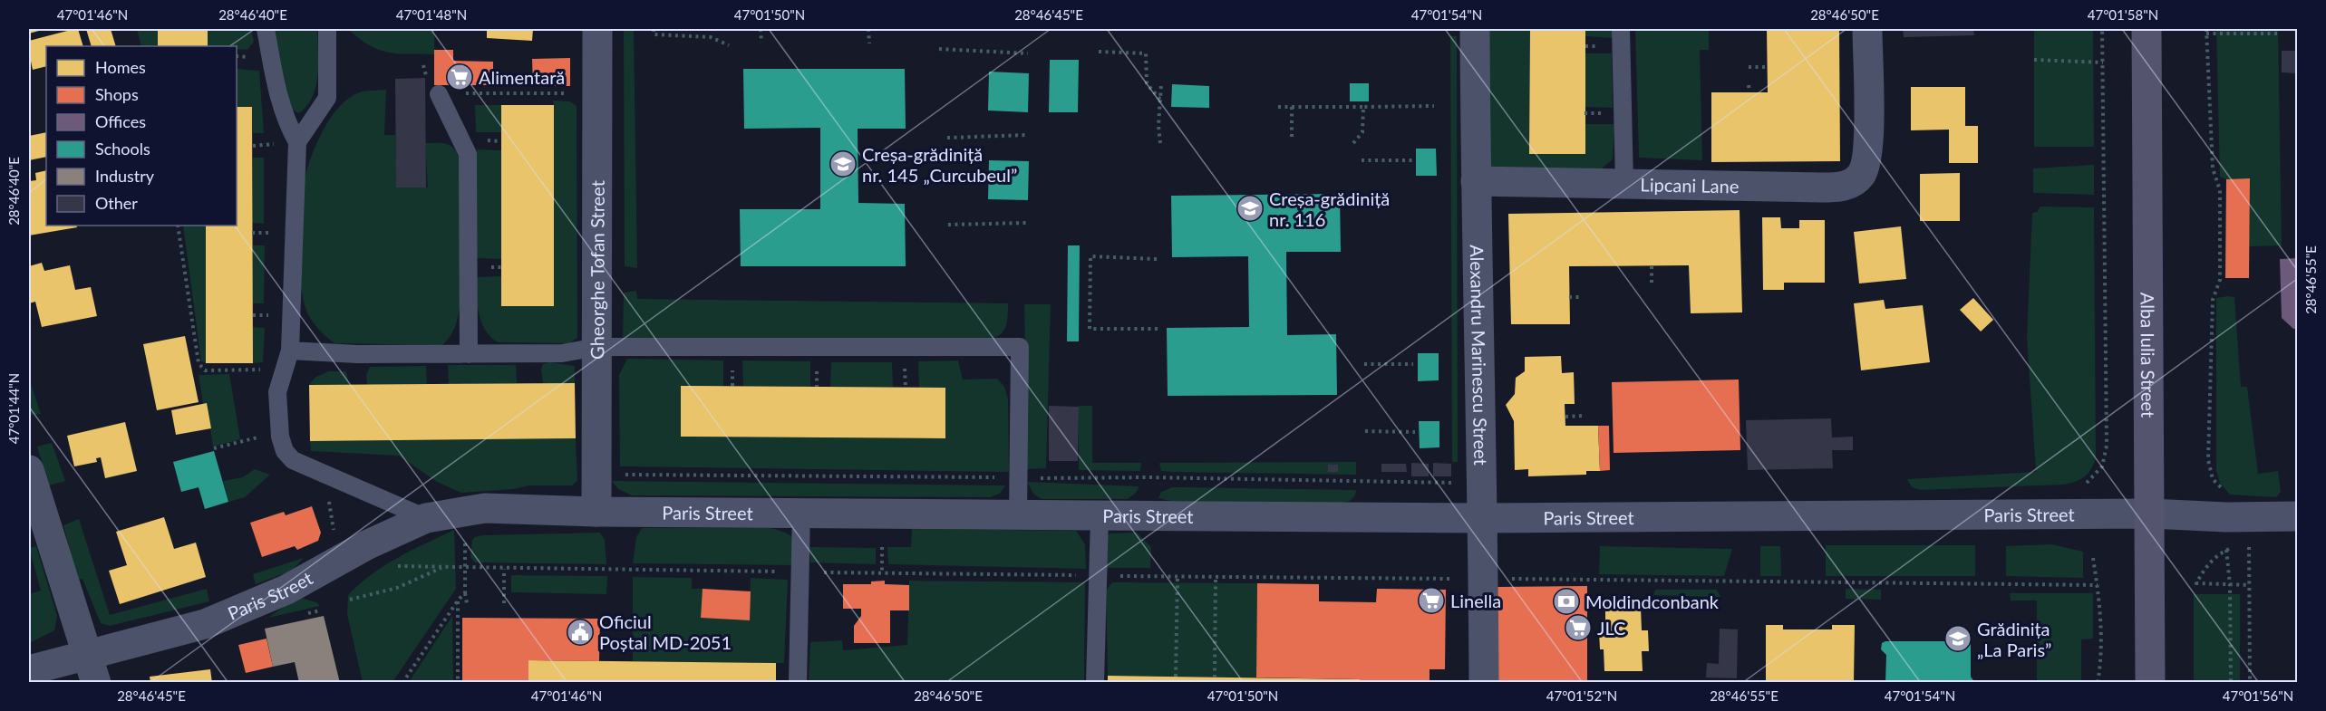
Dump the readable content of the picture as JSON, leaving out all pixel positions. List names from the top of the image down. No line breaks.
{"streets":{"main road":["Alba Iulia Street"],"street":["Lipcani Lane","Gheorghe Tofan Street","Alexandru Marinescu Street","Paris Street"]},"crossings":[["Lipcani Lane","Alexandru Marinescu Street"],["Gheorghe Tofan Street","Paris Street"],["Alexandru Marinescu Street","Paris Street"],["Alba Iulia Street","Paris Street"]],"places":{"supermarket":["Alimentară","Linella","JLC"],"school or university":["Creșa-grădiniță nr. 145 „Curcubeul”","Creșa-grădiniță nr. 116","Grădinița „La Paris”"],"bank":["Moldindconbank"],"public building":["Oficiul Poștal MD-2051"]},"legend":["Homes","Shops","Offices","Schools","Industry","Other"],"coordinates":["47°01'46\"N","28°46'40\"E","47°01'48\"N","47°01'50\"N","28°46'45\"E","47°01'54\"N","28°46'50\"E","47°01'58\"N","28°46'55\"E","47°01'44\"N","47°01'52\"N","47°01'56\"N"]}
